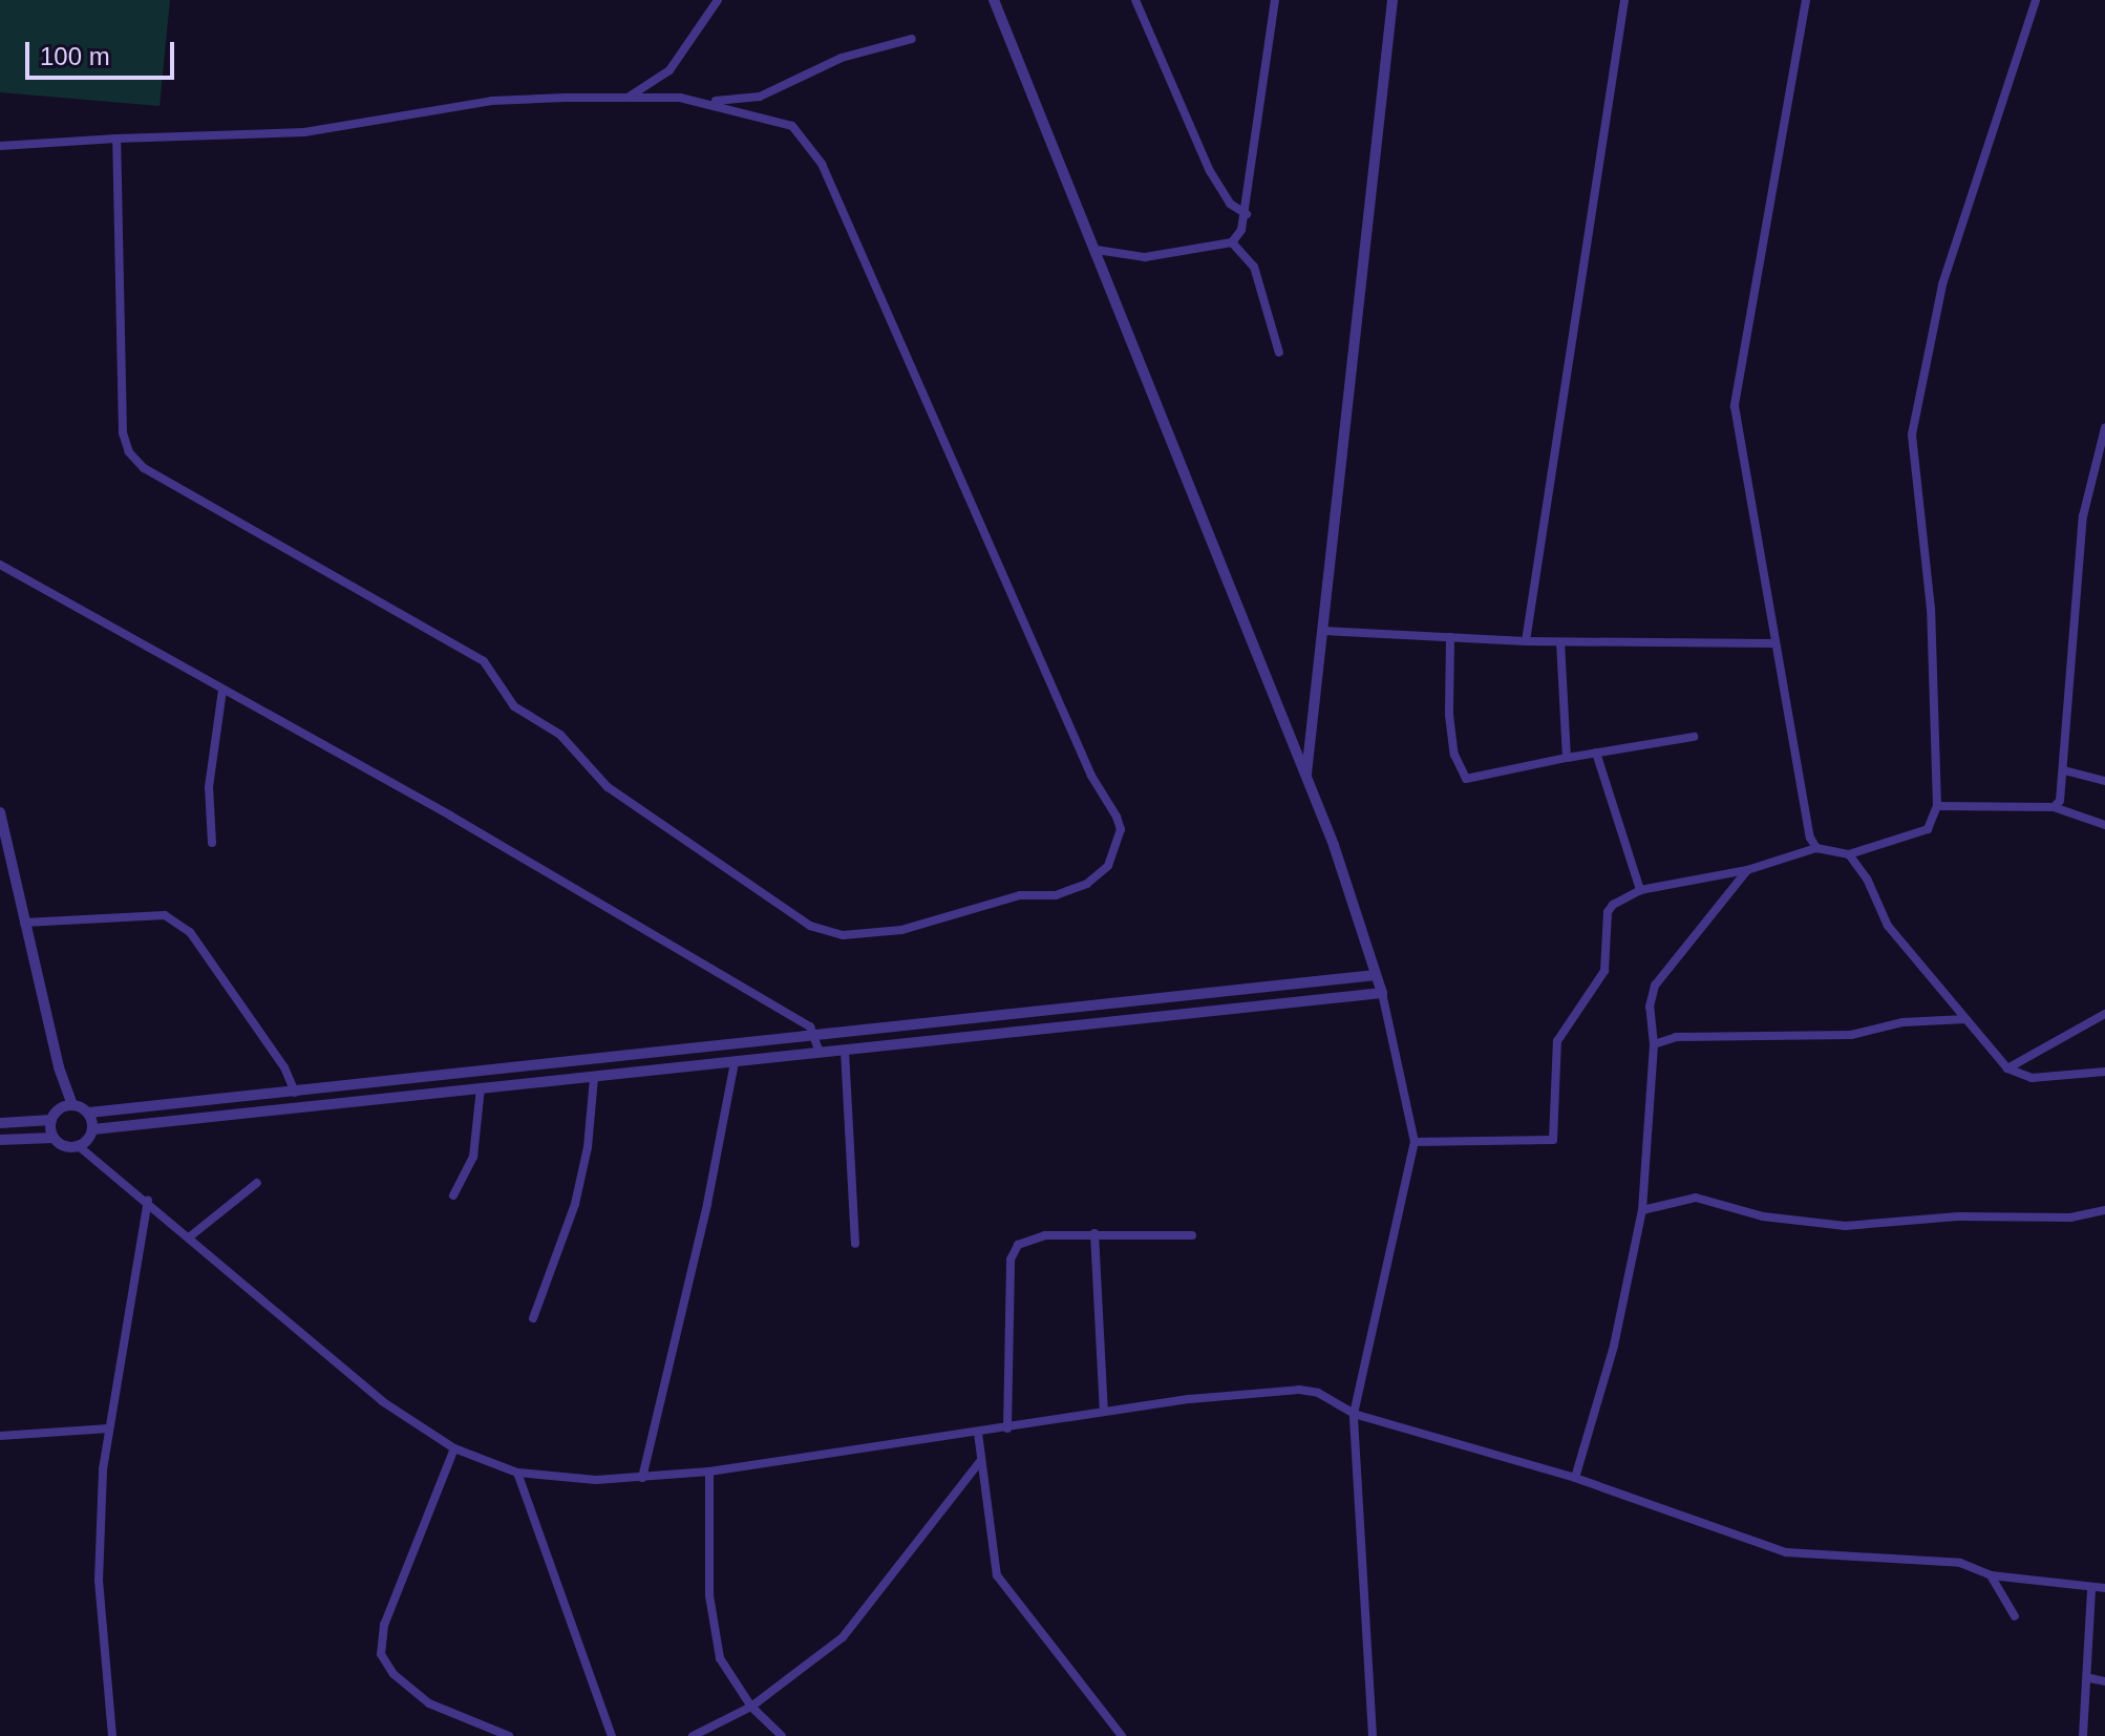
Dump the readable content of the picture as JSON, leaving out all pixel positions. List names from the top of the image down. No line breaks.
{"scale_bar":"100 m"}
